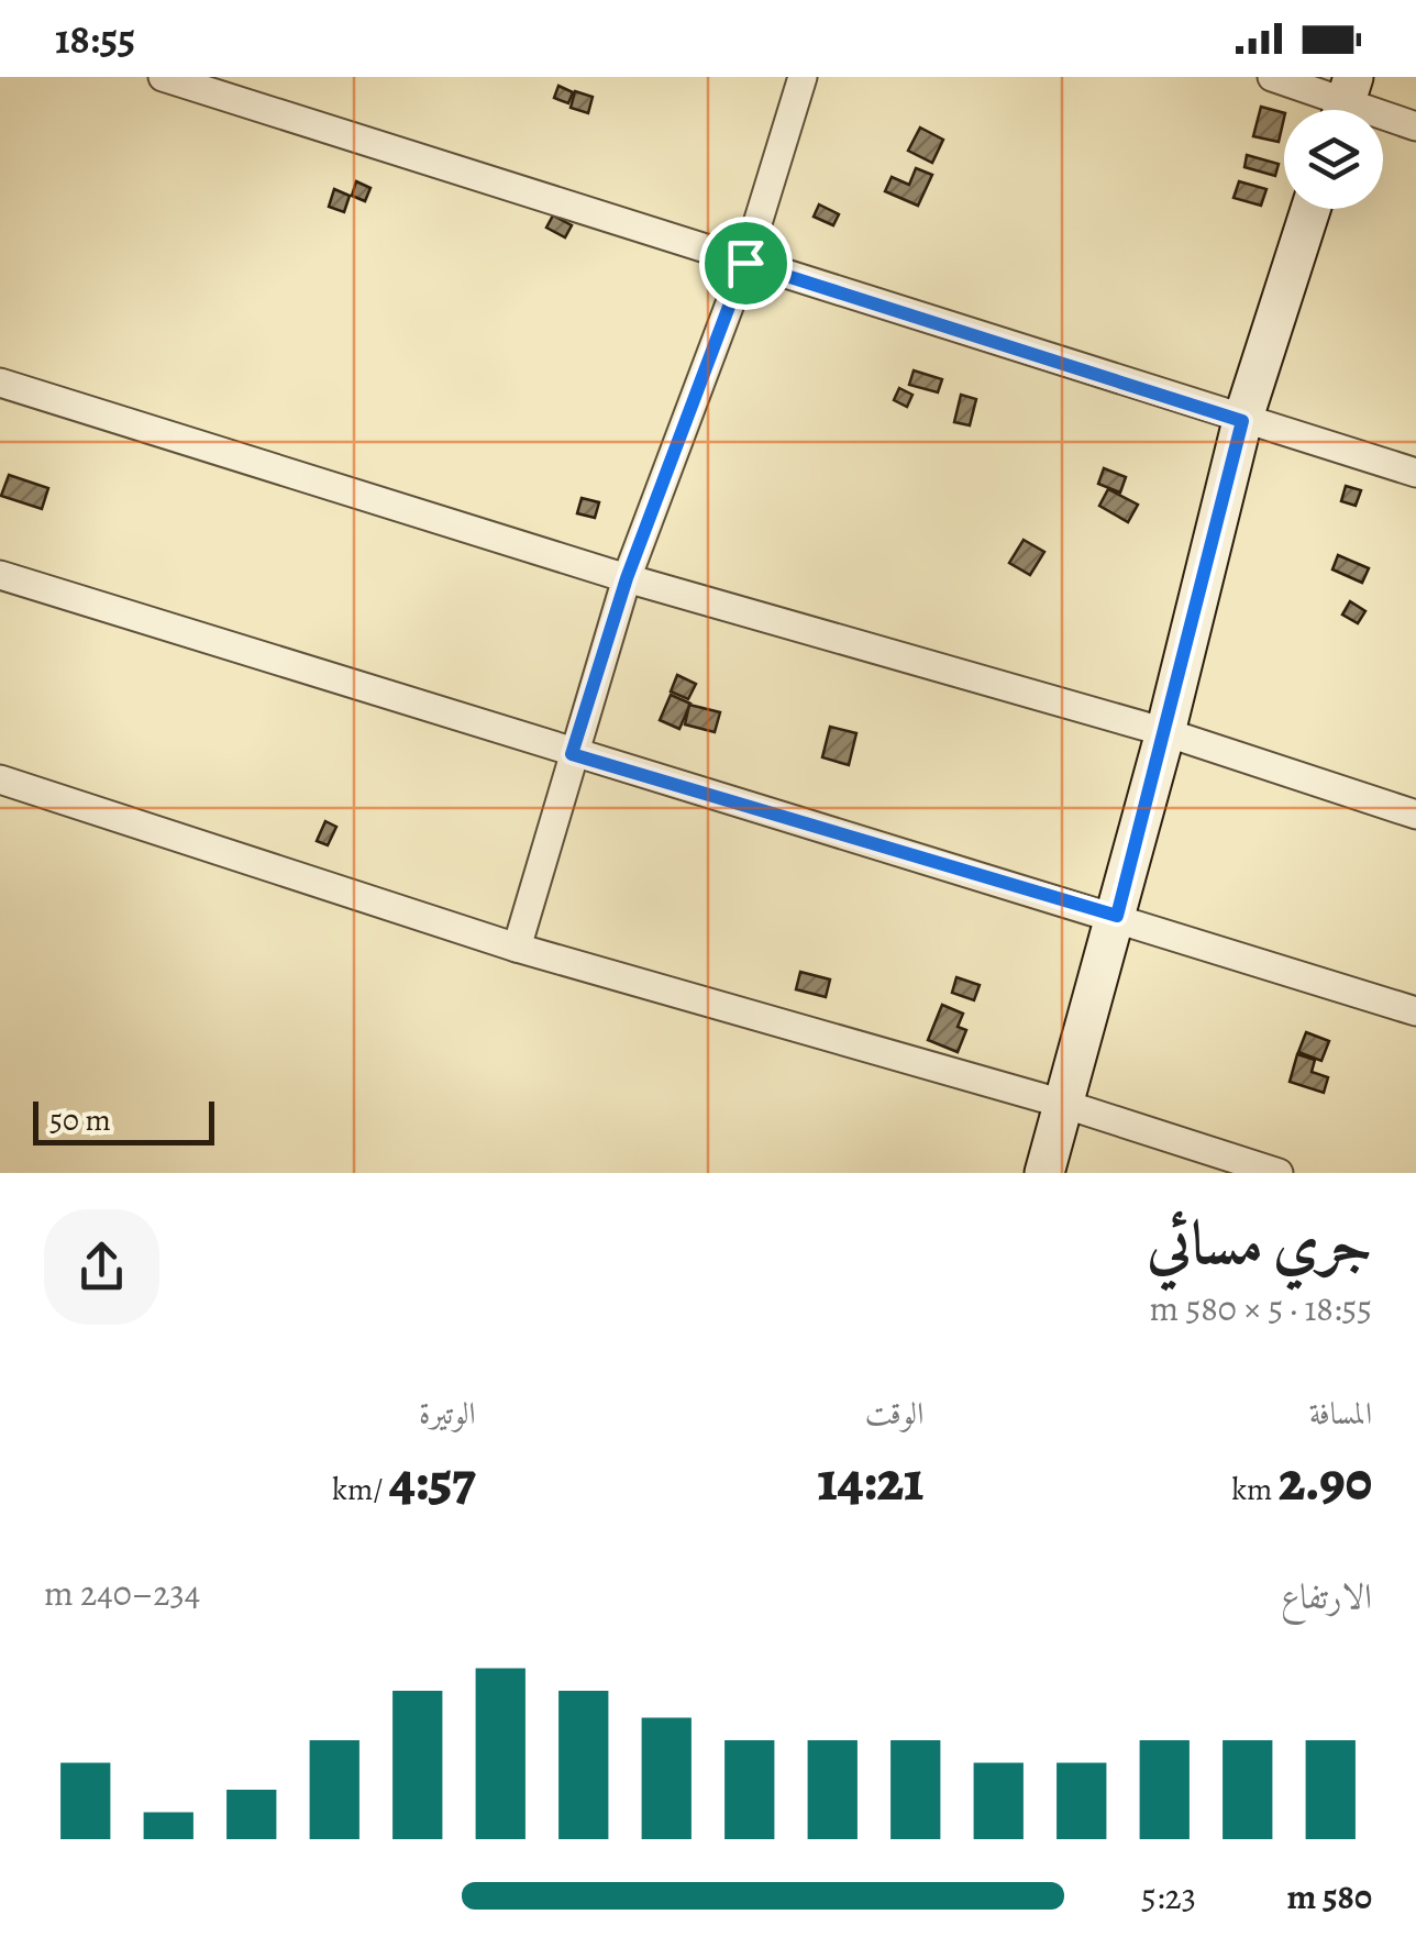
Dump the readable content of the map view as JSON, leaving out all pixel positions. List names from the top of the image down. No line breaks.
{"scale_bar":"50 m","page":{"status":"18:55","scale":"50 m","heading":["جري مسائي","18:55 · 5 × 580 m"],"stats":[["المسافة","2.90 km"],["الوقت","14:21"],["الوتيرة","4:57 /km"]],"chart":["الارتفاع","234–240 m"],"list":[{"name":"580 m","note":"5:23"}]}}
